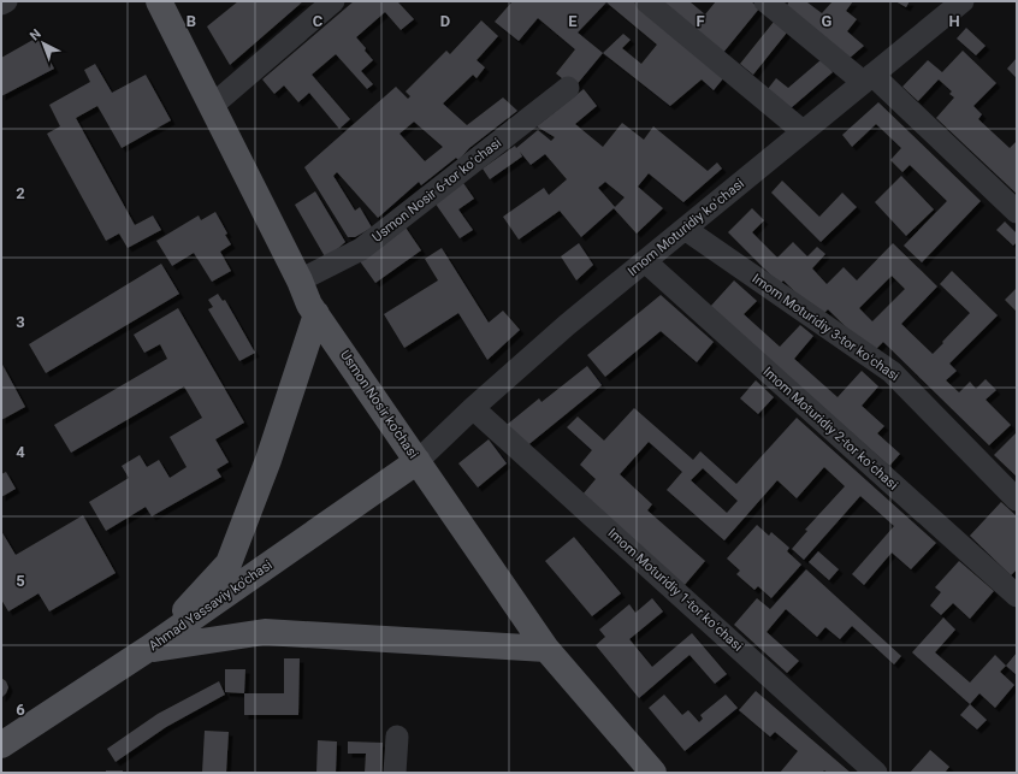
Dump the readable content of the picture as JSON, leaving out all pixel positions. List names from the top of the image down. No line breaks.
{"streets":{"main road":["Usmon Nosir ko‘chasi","Ahmad Yassaviy ko'chasi"],"street":["Usmon Nosir 6-tor koʻchasi","Imom Moturidiy koʻchasi","Imom Moturidiy 3-tor koʻchasi","Imom Moturidiy 2-tor koʻchasi","Imom Moturidiy 1-tor koʻchasi"]},"crossings":[["Usmon Nosir 6-tor koʻchasi","Usmon Nosir ko‘chasi"],["Imom Moturidiy koʻchasi","Imom Moturidiy 3-tor koʻchasi"],["Imom Moturidiy koʻchasi","Usmon Nosir ko‘chasi"],["Imom Moturidiy koʻchasi","Imom Moturidiy 2-tor koʻchasi"],["Imom Moturidiy koʻchasi","Imom Moturidiy 1-tor koʻchasi"],["Imom Moturidiy koʻchasi","Ahmad Yassaviy ko'chasi"],["Usmon Nosir ko‘chasi","Ahmad Yassaviy ko'chasi"]],"north":"top left","grid":{"columns":["B","C","D","E","F","G","H"],"rows":["2","3","4","5","6"]}}
